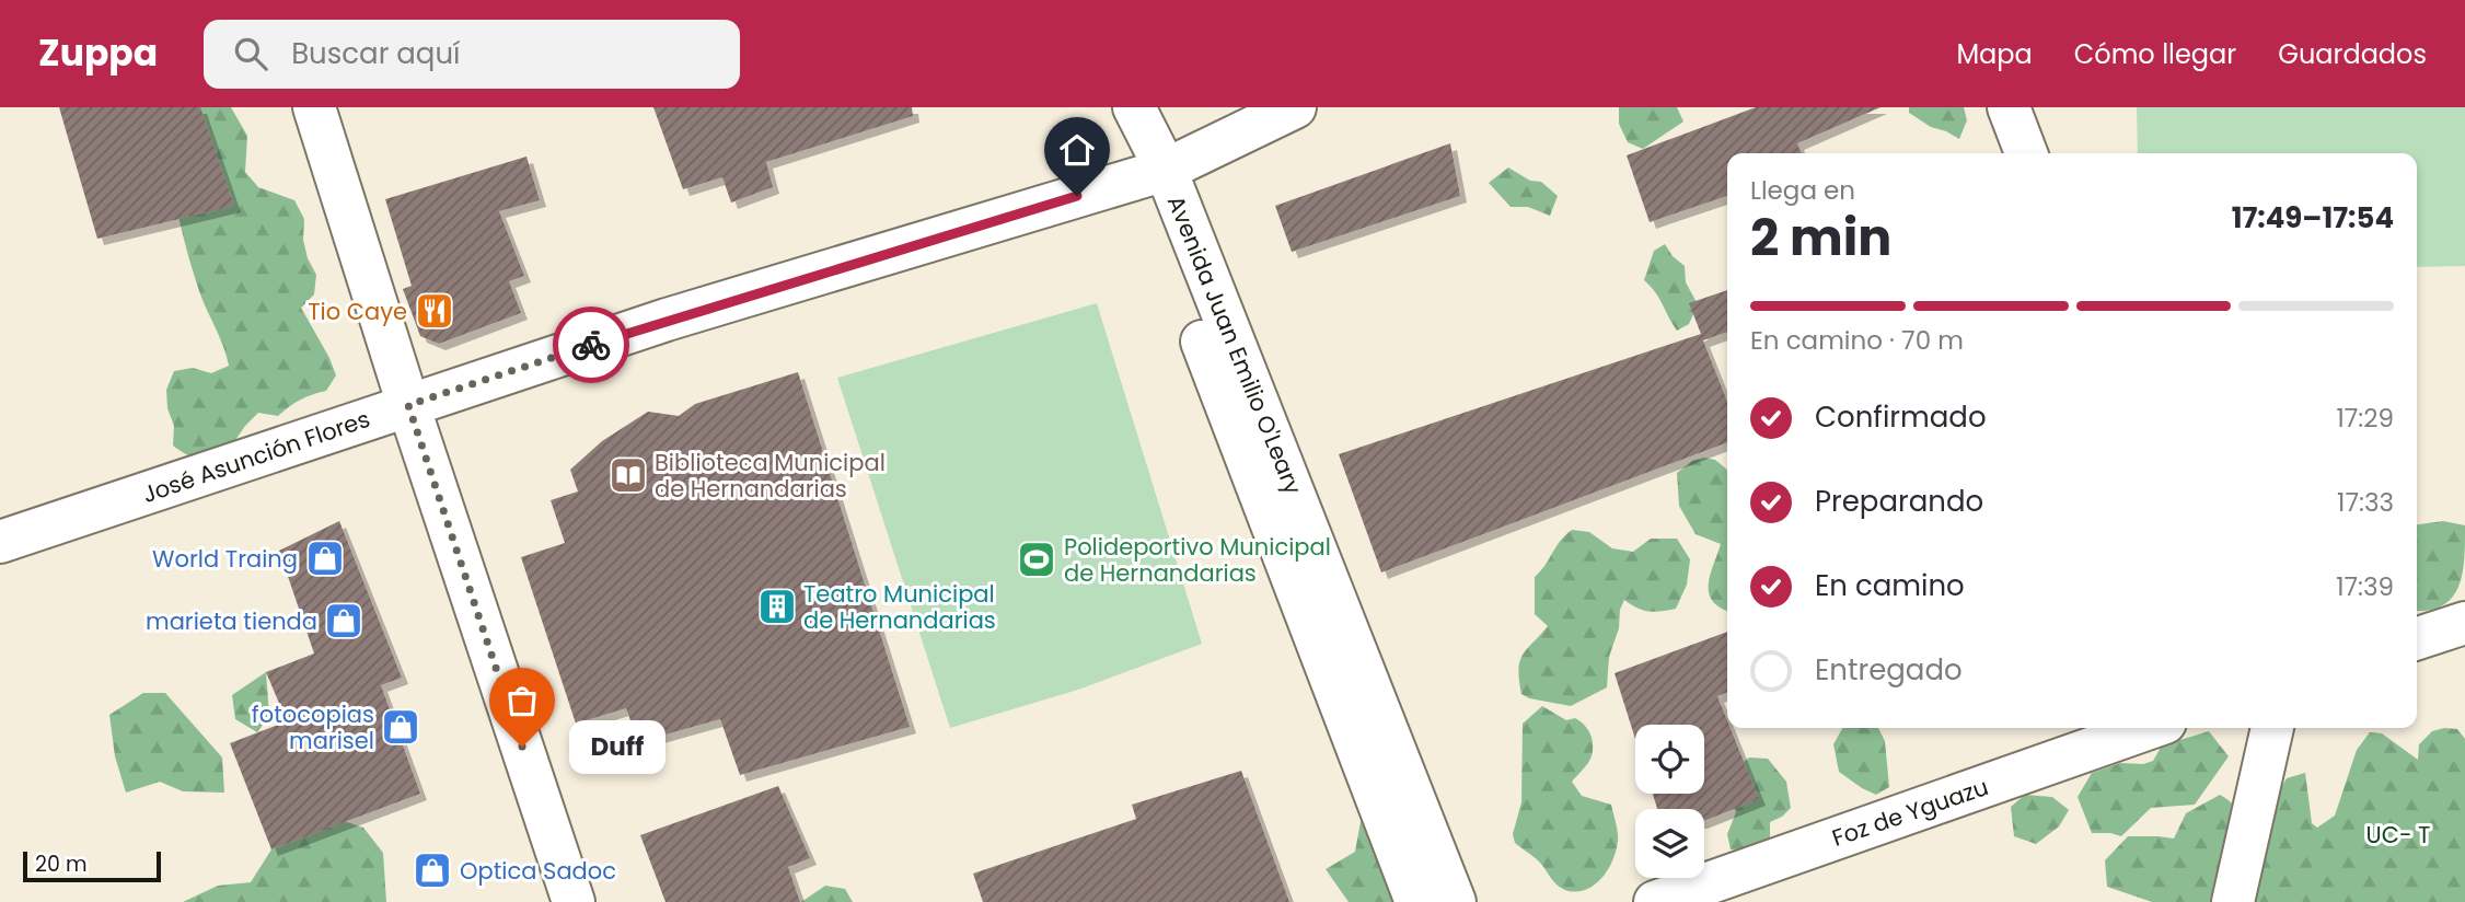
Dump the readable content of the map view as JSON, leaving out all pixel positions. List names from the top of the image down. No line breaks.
{"streets":{"street":["Avenida Juan Emilio O'Leary","José Asunción Flores","Foz de Yguazu"]},"crossings":[["Avenida Juan Emilio O'Leary","José Asunción Flores"]],"parks":["UC- T"],"places":{"restaurant":["Tio Caye"],"library":["Biblioteca Municipal de Hernandarias"],"shop":["World Traing","marieta tienda","fotocopias marisel","Optica Sadoc"],"sports":["Polideportivo Municipal de Hernandarias"],"building":["Teatro Municipal de Hernandarias"],"other":["Duff"]},"scale_bar":"20 m","page":{"header":"Zuppa","search":"Buscar aquí","nav":["Mapa","Cómo llegar","Guardados"],"heading":["2 min","Llega en","17:49–17:54"],"bar":"En camino · 70 m","list":[["Confirmado","17:29"],["Preparando","17:33"],["En camino","17:39"],"Entregado"],"bubble":"Duff","scale":"20 m"}}
